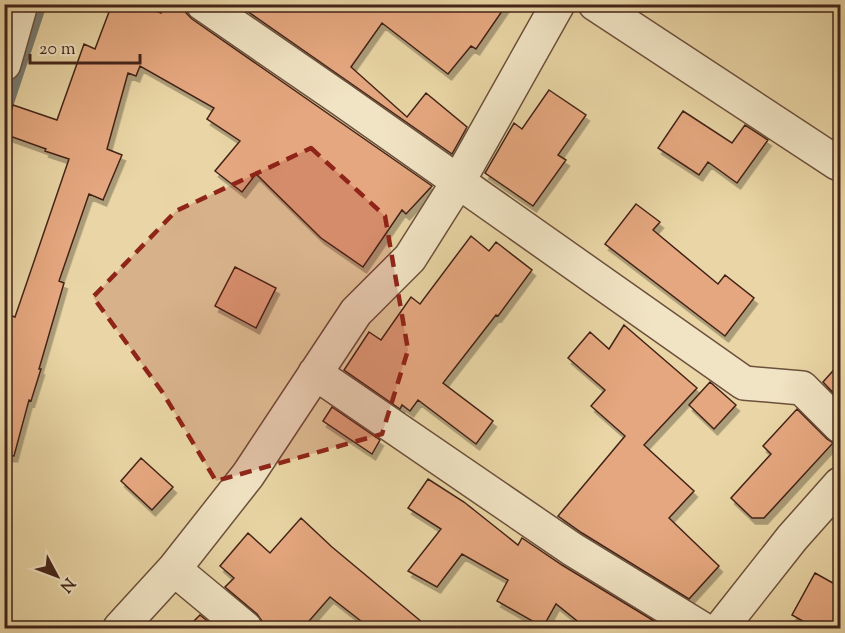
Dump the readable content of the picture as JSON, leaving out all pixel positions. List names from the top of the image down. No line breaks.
{"scale_bar":"20 m","north":"bottom right"}
